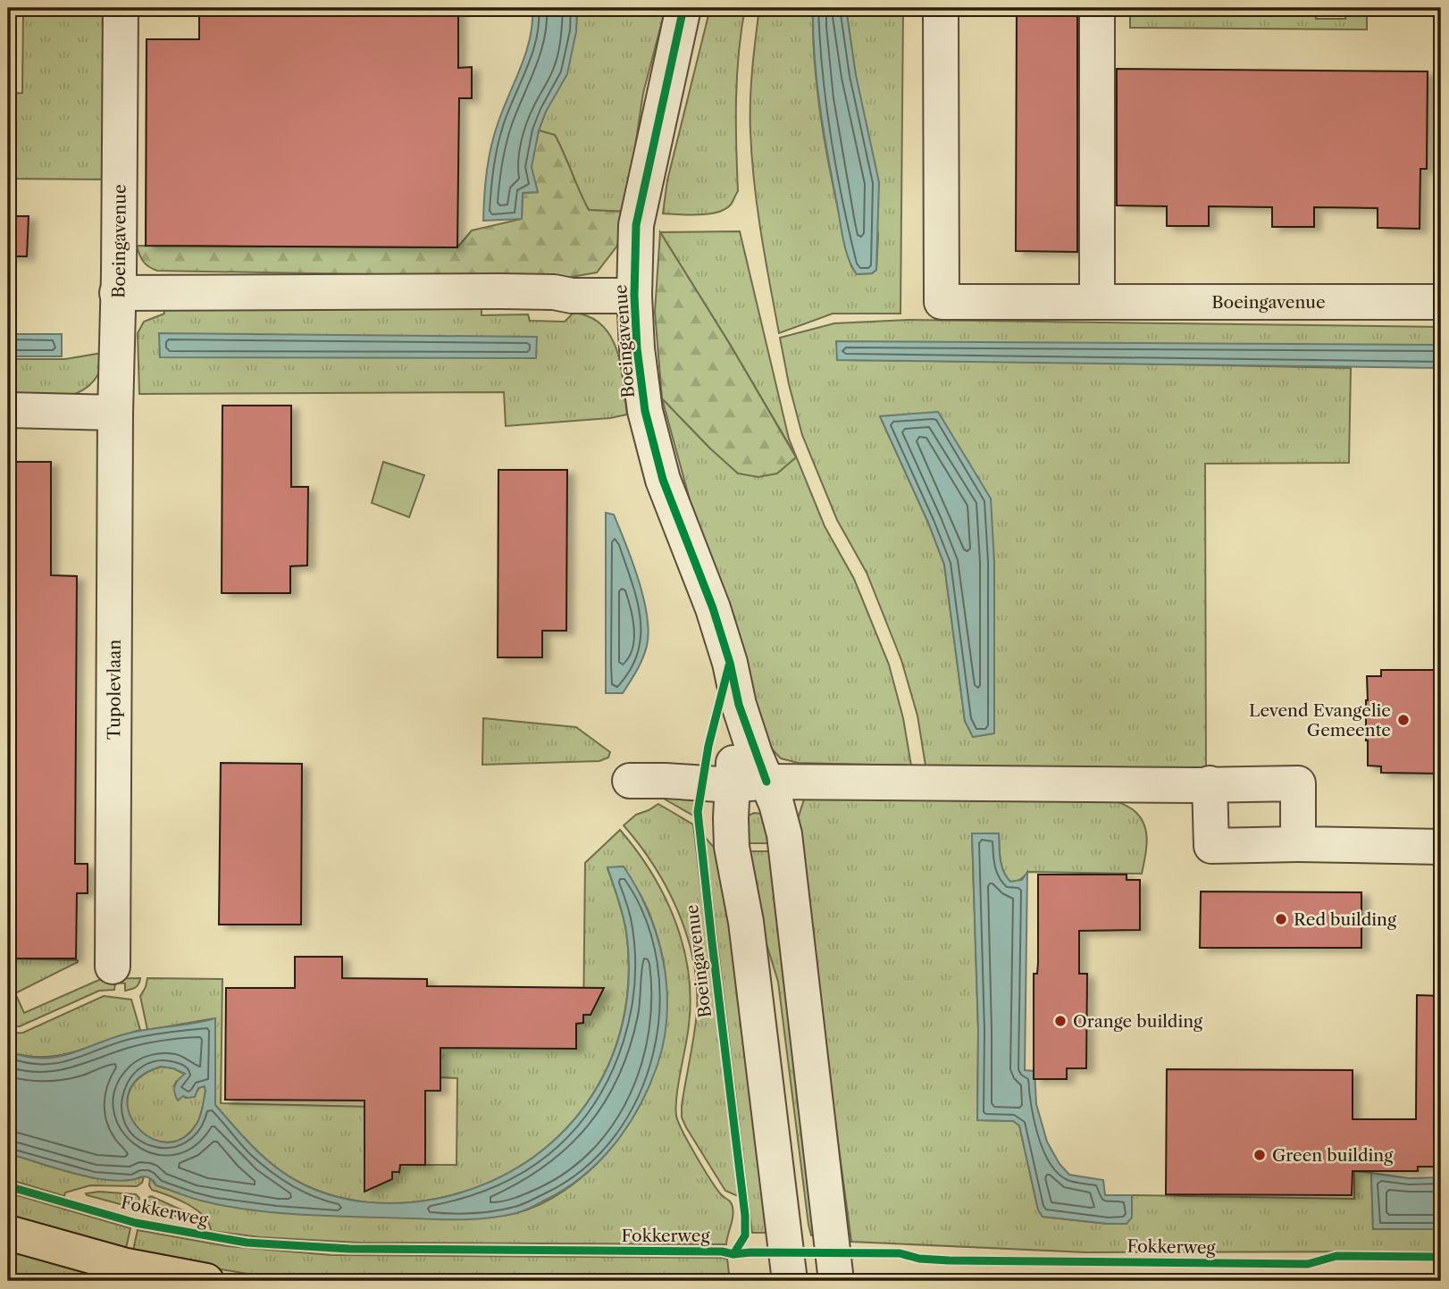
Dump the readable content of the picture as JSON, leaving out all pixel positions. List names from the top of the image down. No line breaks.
{"streets":{"street":["Boeingavenue","Tupolevlaan"],"cycle path":["Fokkerweg"]},"crossings":[["Boeingavenue","Tupolevlaan"]],"places":["Levend Evangelie Gemeente","Red building","Orange building","Green building"]}
